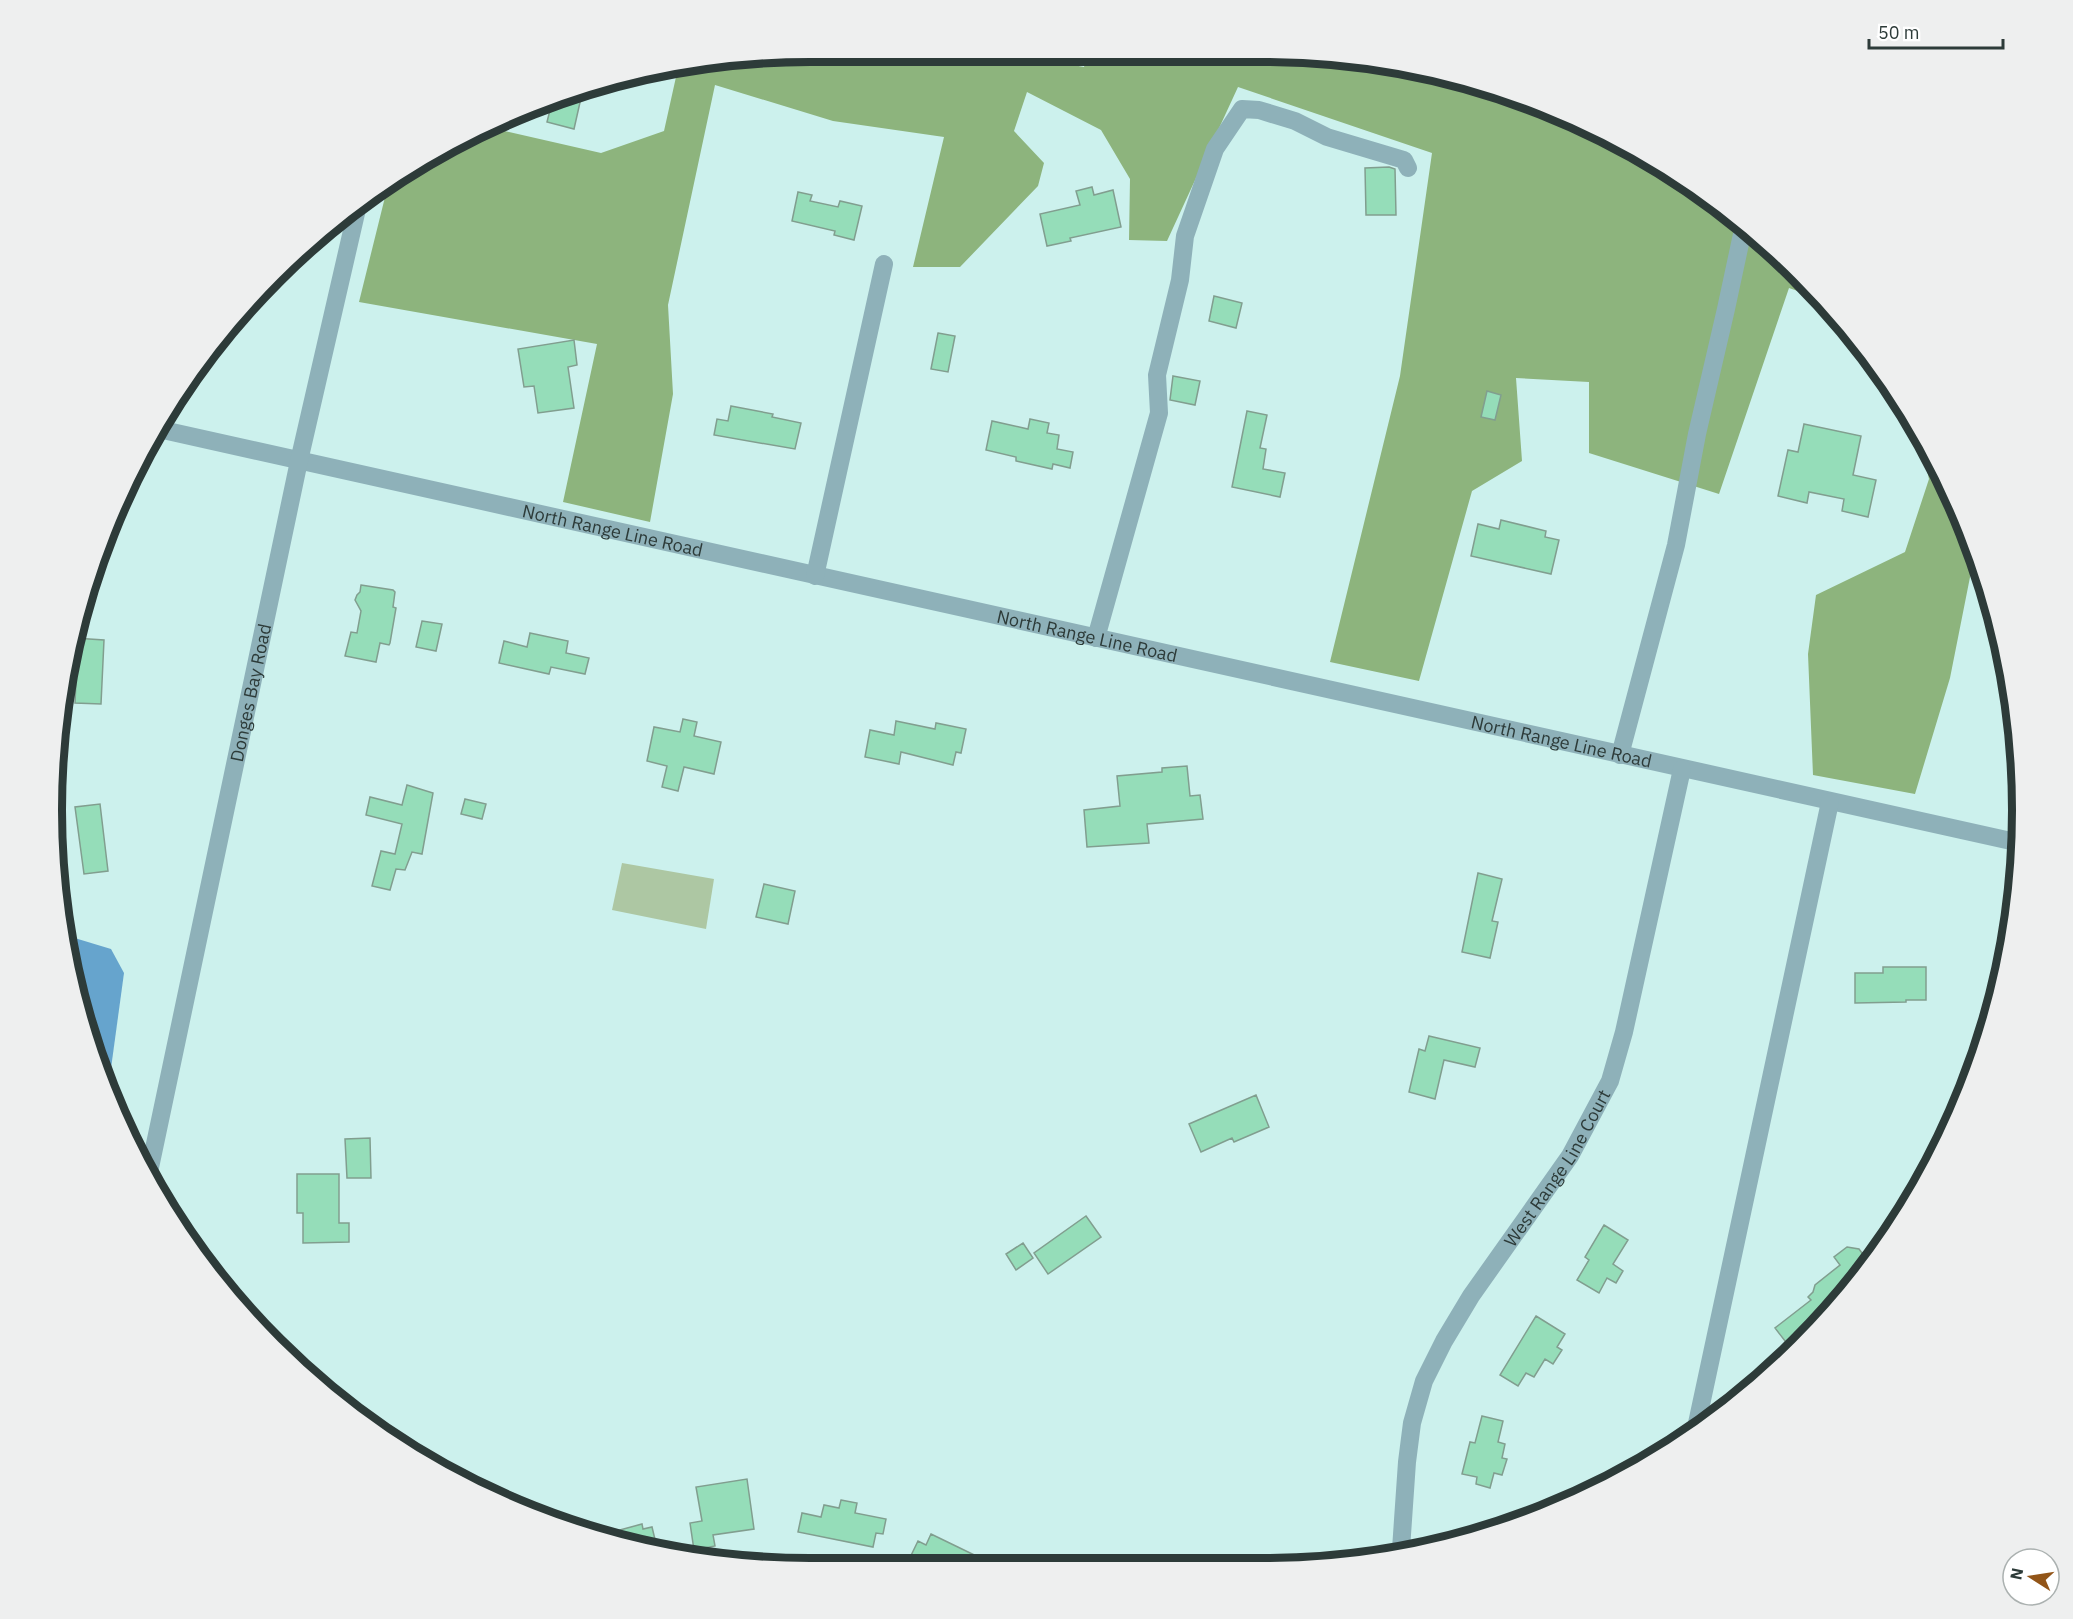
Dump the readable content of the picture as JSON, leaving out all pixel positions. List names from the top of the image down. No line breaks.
{"streets":{"street":["North Range Line Road","Donges Bay Road","West Range Line Court"]},"crossings":[["North Range Line Road","Donges Bay Road"],["North Range Line Road","West Range Line Court"]],"scale_bar":"50 m","north":"left"}
